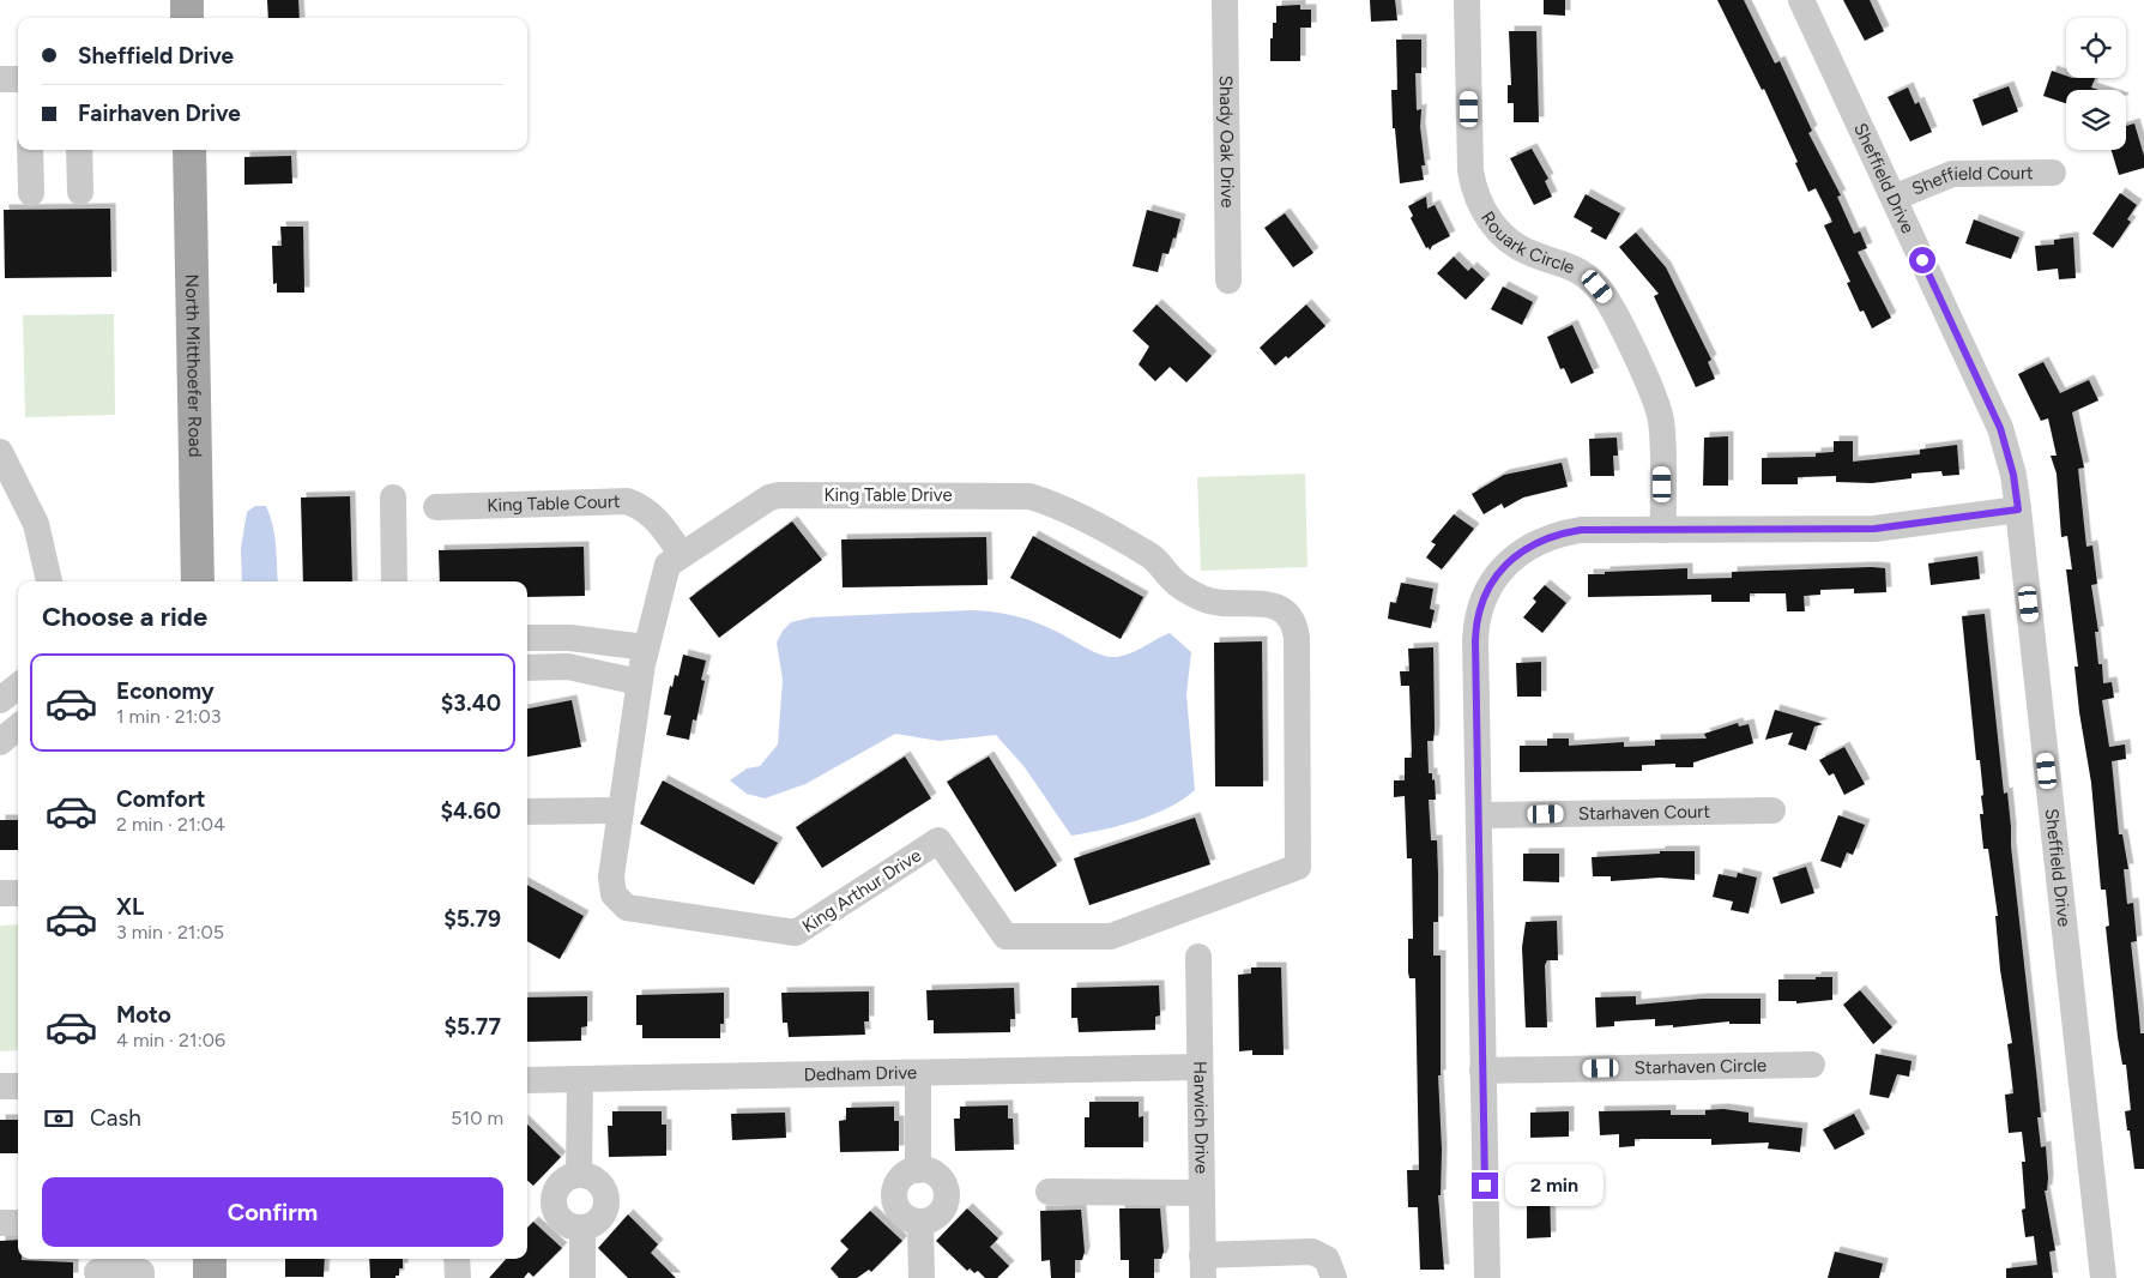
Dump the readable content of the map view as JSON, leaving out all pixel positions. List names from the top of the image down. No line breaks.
{"streets":{"main road":["North Mitthoefer Road"],"street":["Shady Oak Drive","Sheffield Drive","Sheffield Court","Rouark Circle","King Table Drive","King Table Court","Starhaven Court","King Arthur Drive","Starhaven Circle","Dedham Drive","Harwich Drive"]},"crossings":[["Sheffield Drive","Sheffield Court"],["King Table Drive","King Table Court"],["King Table Drive","King Arthur Drive"],["Dedham Drive","Harwich Drive"]],"page":{"banner":["Sheffield Drive","Fairhaven Drive"],"heading":"Choose a ride","list":[{"name":"Economy","note":"1 min · 21:03","value":"$3.40"},{"name":"Comfort","note":"2 min · 21:04","value":"$4.60"},{"name":"XL","note":"3 min · 21:05","value":"$5.79"},{"name":"Moto","note":"4 min · 21:06","value":"$5.77"}],"pay":["Cash","510 m"],"bubble":"2 min","buttons":"Confirm"}}
